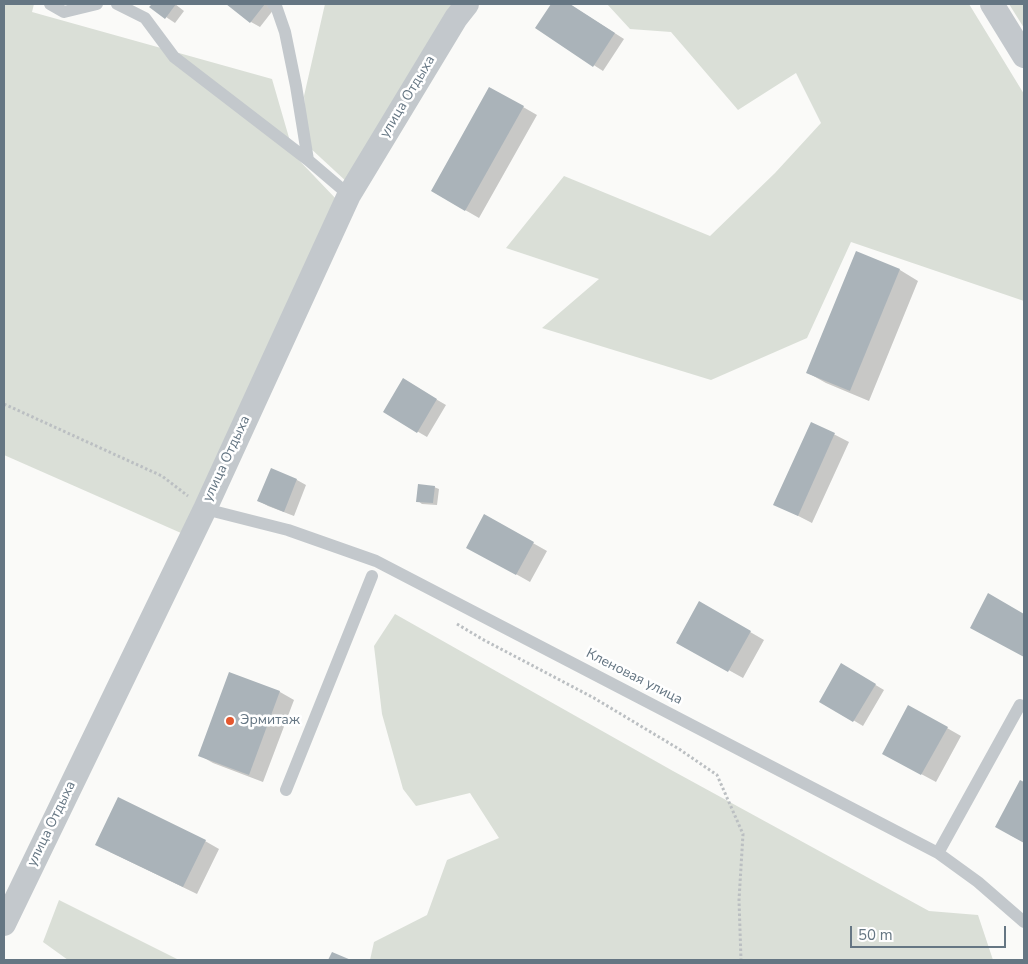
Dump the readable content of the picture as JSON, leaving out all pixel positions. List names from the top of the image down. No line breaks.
{"streets":{"street":["улица Отдыха"],"lane":["Кленовая улица"]},"crossings":[["улица Отдыха","Кленовая улица"]],"places":["Эрмитаж"],"scale_bar":"50 m"}
